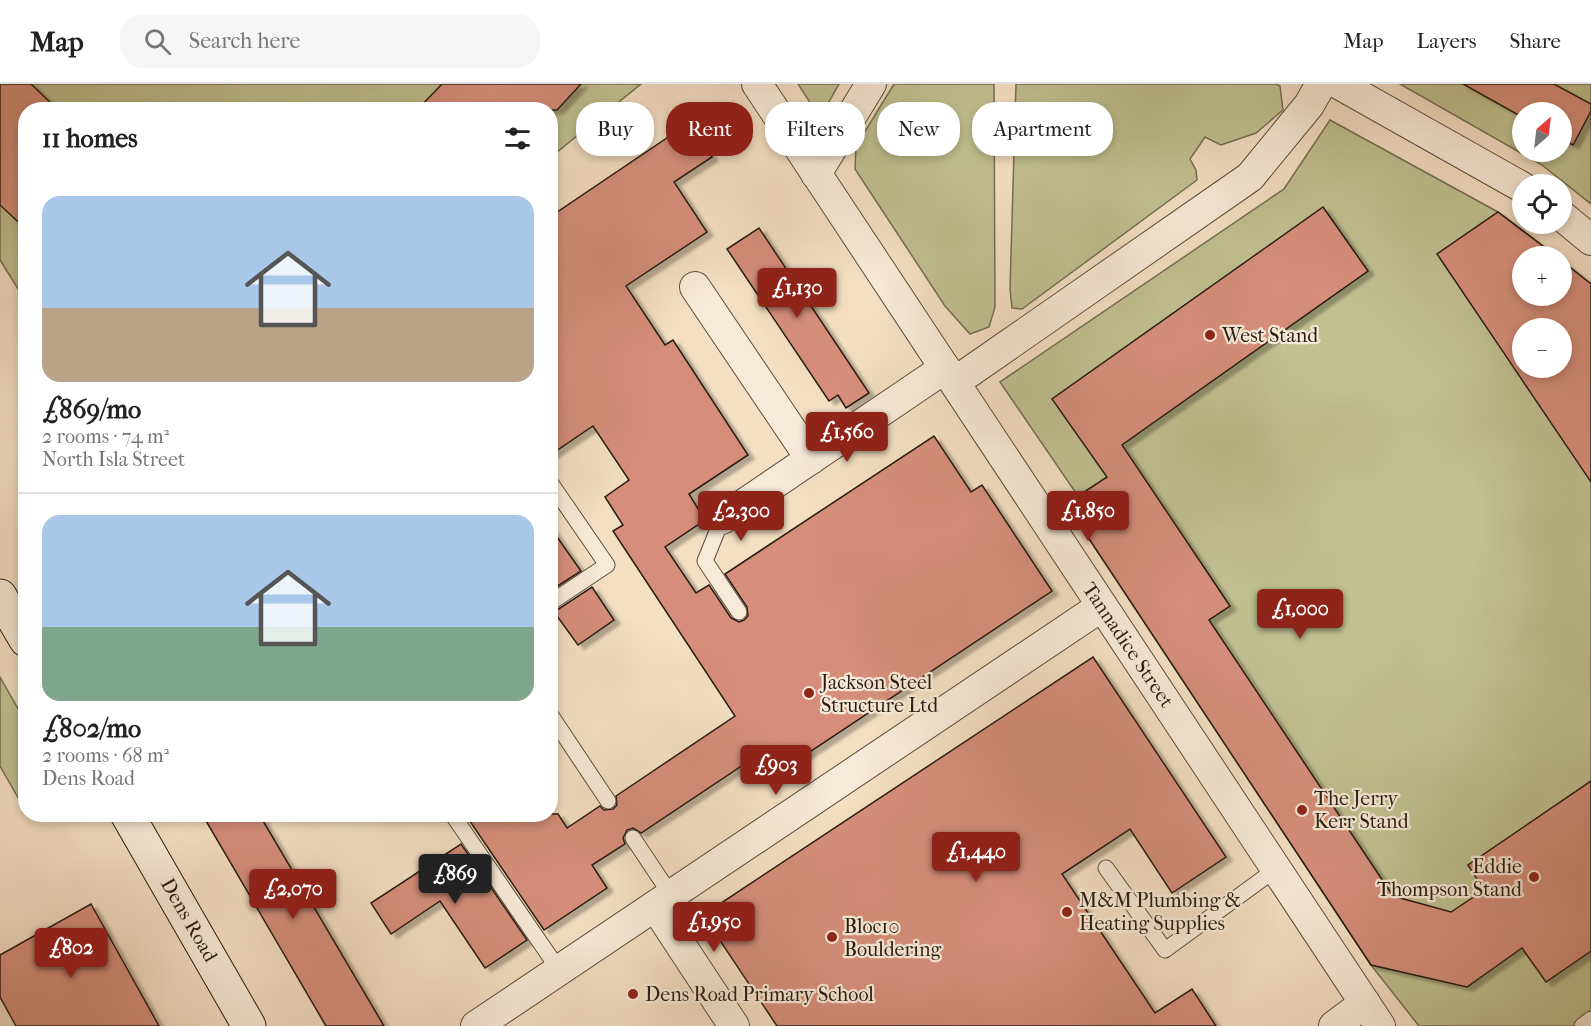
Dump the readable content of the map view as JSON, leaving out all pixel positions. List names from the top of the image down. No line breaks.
{"streets":{"main road":["Dens Road"],"street":["Tannadice Street"]},"places":["West Stand","Jackson Steel Structure Ltd","The Jerry Kerr Stand","Eddie Thompson Stand","M&M Plumbing & Heating Supplies","Bloc10 Bouldering","Dens Road Primary School"],"north":"top right","page":{"header":"Map","search":"Search here","nav":["Map","Layers","Share"],"map_buttons":["+","−"],"chip":["Buy","Rent","Filters","New","Apartment"],"heading":"11 homes","list":[{"name":"£869/mo","note":"2 rooms · 74 m² · North Isla Street"},{"name":"£802/mo","note":"2 rooms · 68 m² · Dens Road"}],"price":["£1,130","£1,560","£2,300","£1,850","£1,000","£903","£1,440","£869","£2,070","£1,950","£802"]}}
